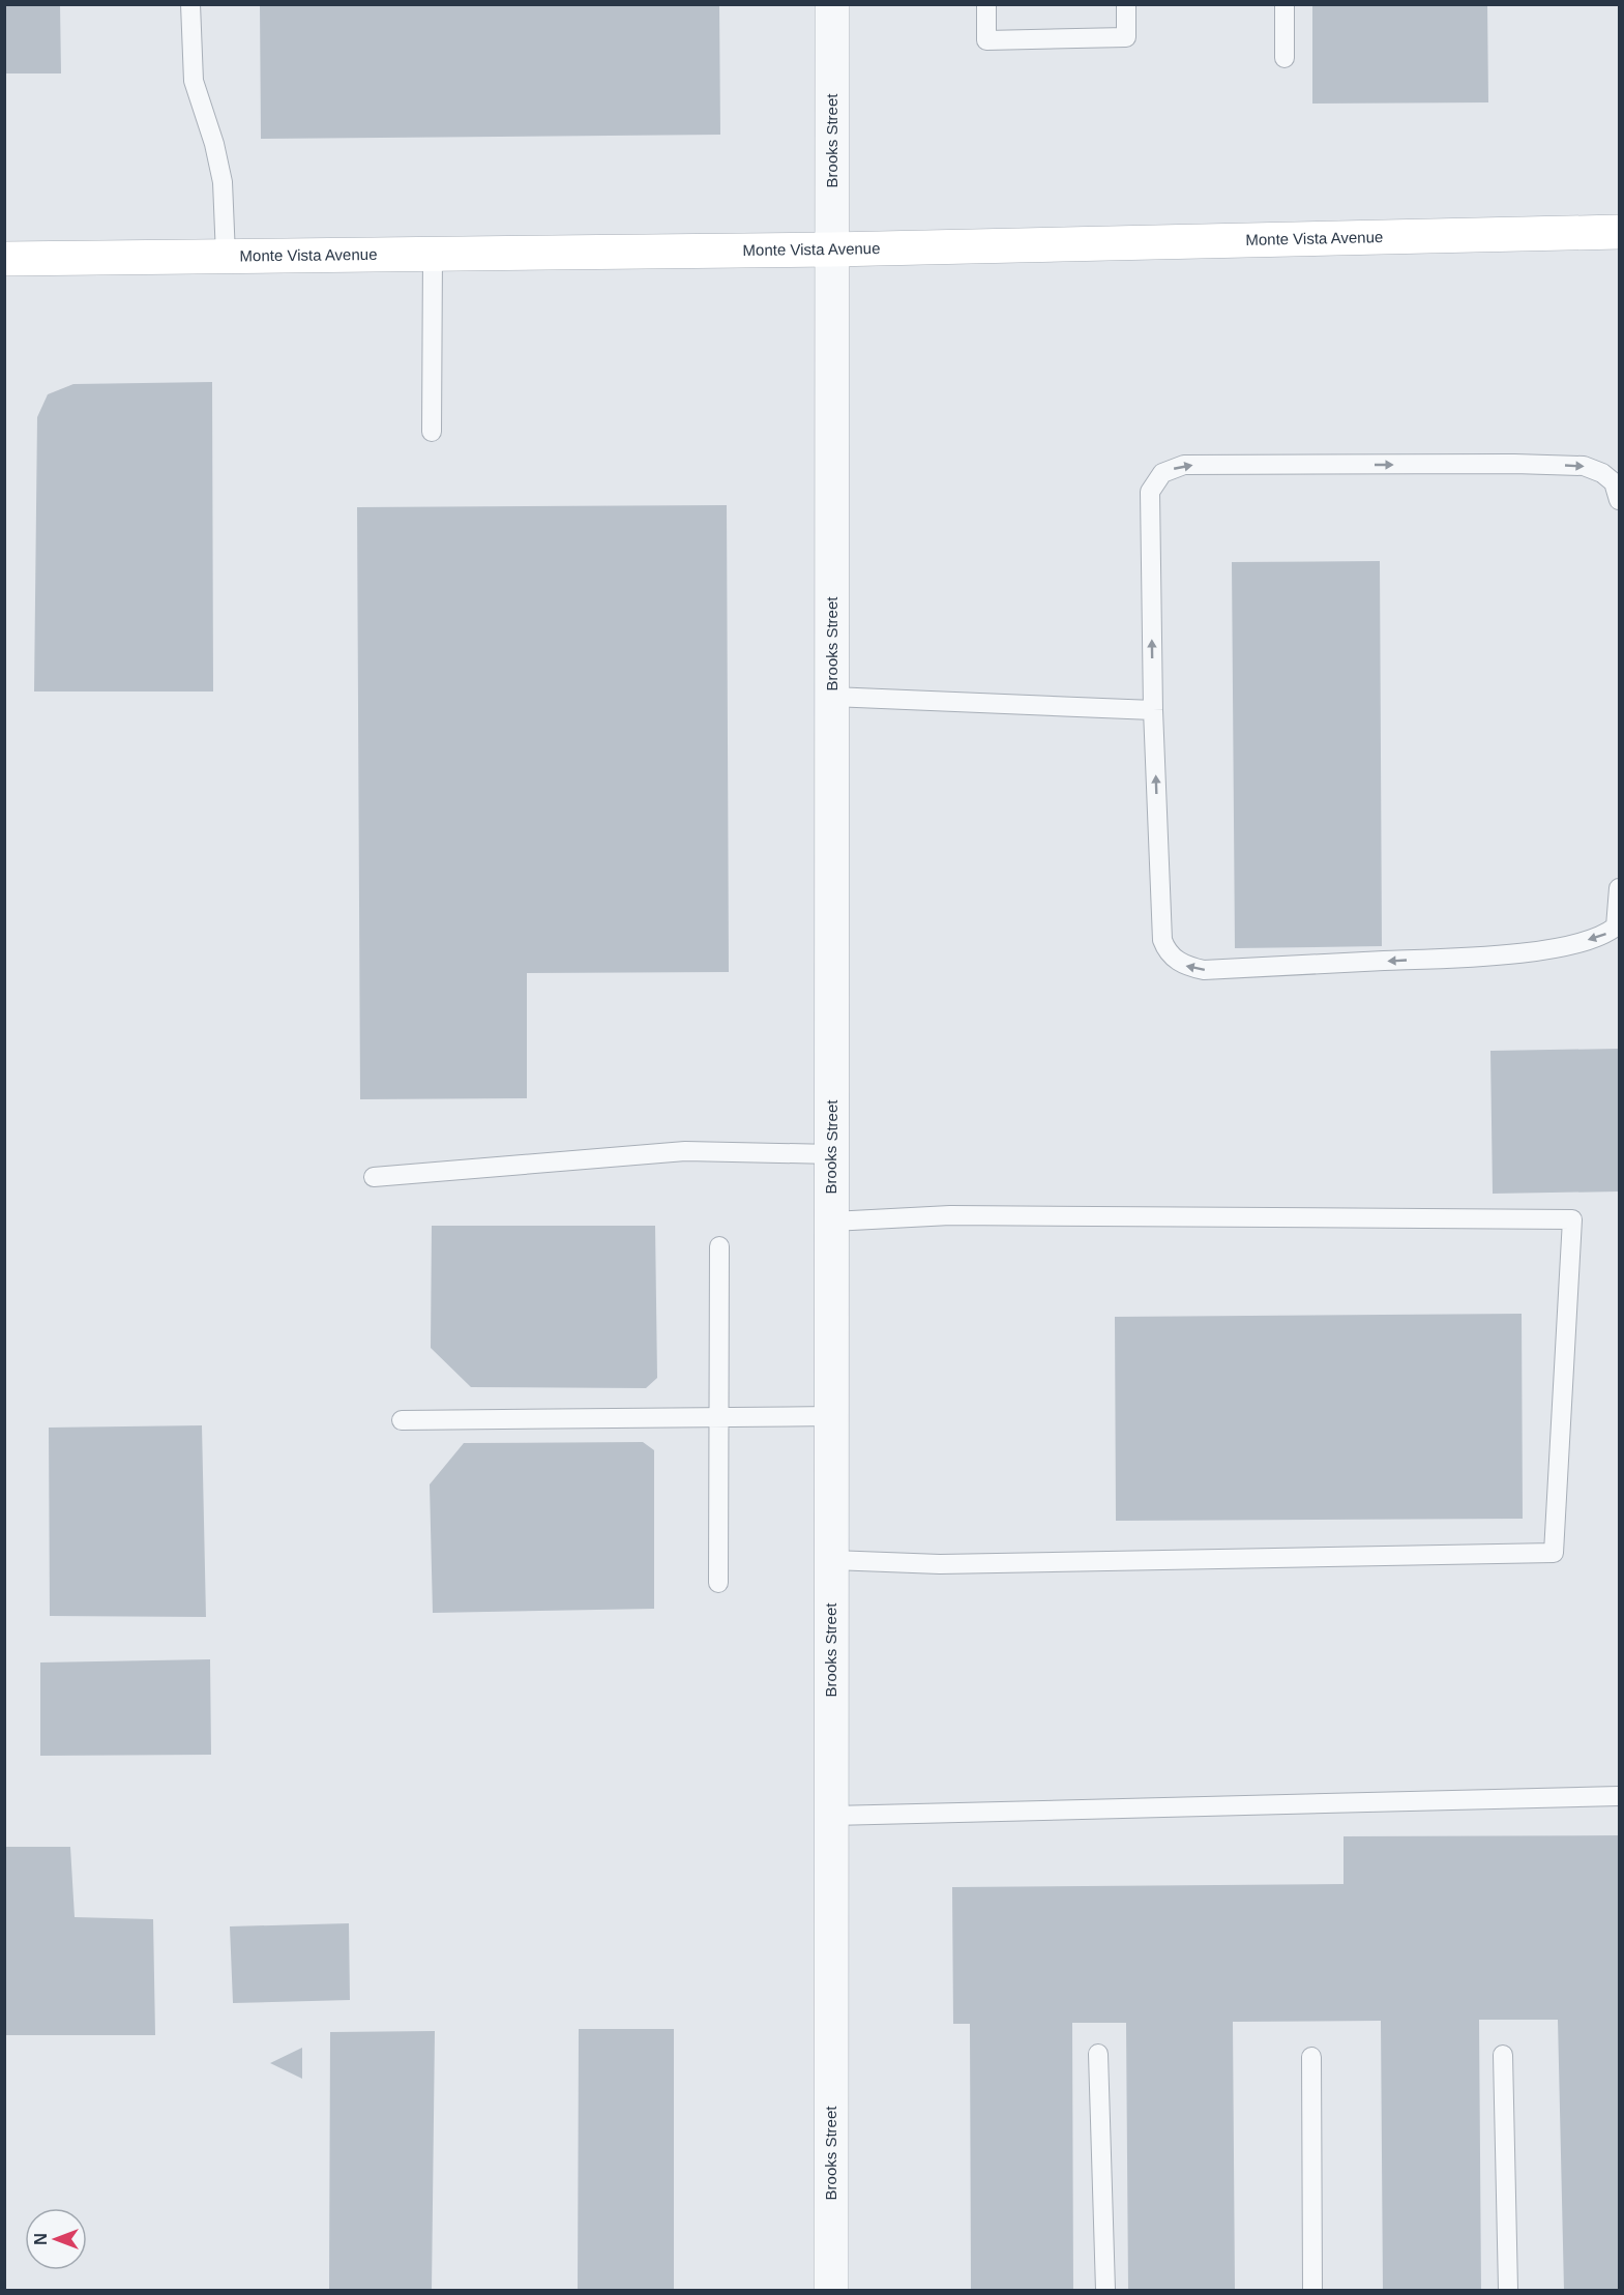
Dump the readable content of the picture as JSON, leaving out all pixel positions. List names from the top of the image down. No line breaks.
{"streets":{"main road":["Monte Vista Avenue"],"street":["Brooks Street"]},"crossings":[["Brooks Street","Monte Vista Avenue"]],"north":"left"}
